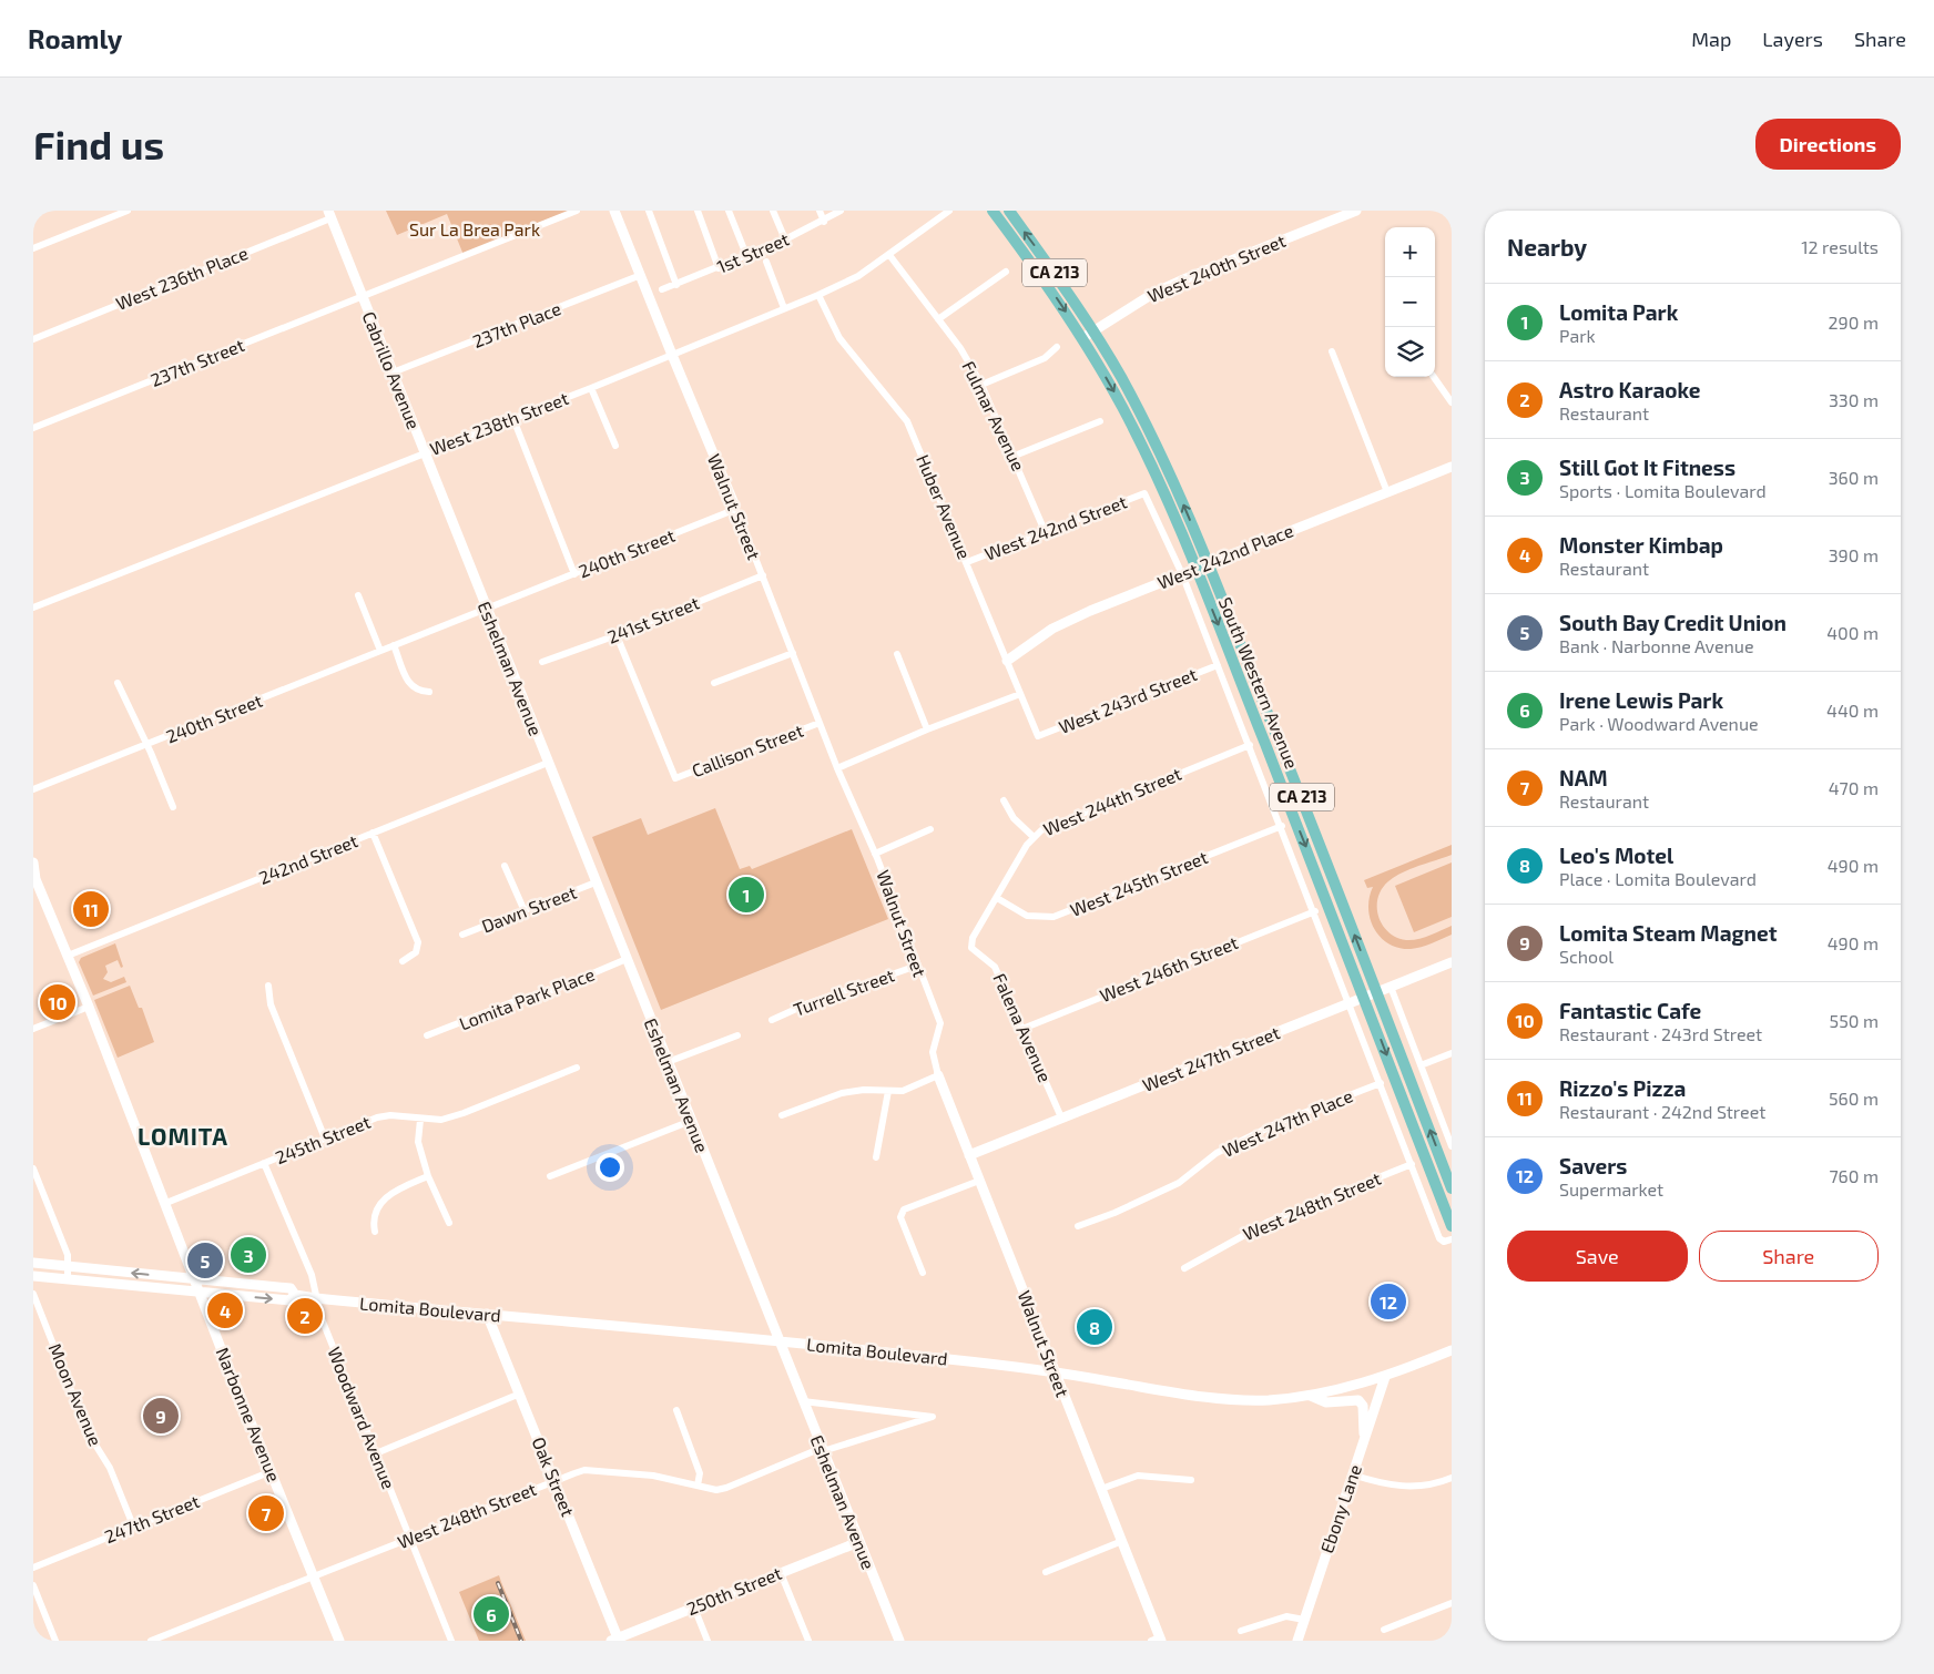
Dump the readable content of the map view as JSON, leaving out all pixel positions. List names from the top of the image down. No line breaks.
{"streets":{"main road":["CA 213","South Western Avenue"],"street":["1st Street","West 240th Street","West 236th Place","237th Place","237th Street","Cabrillo Avenue","Fulmar Avenue","West 238th Street","Walnut Street","Huber Avenue","West 242nd Street","240th Street","West 242nd Place","241st Street","Eshelman Avenue","West 243rd Street","Callison Street","West 244th Street","242nd Street","West 245th Street","Dawn Street","West 246th Street","Turrell Street","Lomita Park Place","Falena Avenue","West 247th Street","West 247th Place","245th Street","West 248th Street","Lomita Boulevard","Moon Avenue","Narbonne Avenue","Woodward Avenue","Oak Street","Ebony Lane","247th Street","250th Street"]},"crossings":[["West 240th Street","South Western Avenue"],["West 236th Place","Cabrillo Avenue"],["237th Place","Cabrillo Avenue"],["237th Place","Walnut Street"],["237th Street","Cabrillo Avenue"],["Cabrillo Avenue","West 238th Street"],["Cabrillo Avenue","Eshelman Avenue"],["Fulmar Avenue","West 238th Street"],["Fulmar Avenue","West 242nd Street"],["West 238th Street","Walnut Street"],["West 238th Street","Huber Avenue"],["Walnut Street","240th Street"],["Walnut Street","241st Street"],["Walnut Street","Callison Street"],["Walnut Street","Turrell Street"],["Walnut Street","West 247th Street"],["Walnut Street","Lomita Boulevard"],["Huber Avenue","West 242nd Street"],["Huber Avenue","West 242nd Place"],["Huber Avenue","West 243rd Street"],["West 242nd Street","South Western Avenue"],["240th Street","Eshelman Avenue"],["West 242nd Place","South Western Avenue"],["241st Street","Callison Street"],["Eshelman Avenue","242nd Street"],["Eshelman Avenue","Dawn Street"],["Eshelman Avenue","Lomita Park Place"],["Eshelman Avenue","West 248th Street"],["Eshelman Avenue","Lomita Boulevard"],["Eshelman Avenue","250th Street"],["South Western Avenue","West 243rd Street"],["South Western Avenue","West 244th Street"],["South Western Avenue","West 245th Street"],["South Western Avenue","West 246th Street"],["South Western Avenue","West 247th Street"],["South Western Avenue","West 247th Place"],["South Western Avenue","West 248th Street"],["West 244th Street","West 245th Street"],["West 244th Street","Falena Avenue"],["242nd Street","Narbonne Avenue"],["West 246th Street","Falena Avenue"],["Falena Avenue","West 247th Street"],["245th Street","Narbonne Avenue"],["245th Street","Woodward Avenue"],["West 248th Street","Narbonne Avenue"],["West 248th Street","Woodward Avenue"],["West 248th Street","Oak Street"],["Lomita Boulevard","Narbonne Avenue"],["Lomita Boulevard","Woodward Avenue"],["Lomita Boulevard","Oak Street"],["Lomita Boulevard","Ebony Lane"],["Moon Avenue","247th Street"],["Narbonne Avenue","247th Street"],["Oak Street","250th Street"]],"districts":["LOMITA"],"parks":["Sur La Brea Park"],"page":{"header":"Roamly","nav":["Map","Layers","Share"],"buttons":["Directions",["Save","Share"]],"title":"Find us","heading":["Nearby","12 results"],"map_buttons":["+","−"],"list":[{"mark":"1","name":"Lomita Park","note":"Park","value":"290 m"},{"mark":"2","name":"Astro Karaoke","note":"Restaurant","value":"330 m"},{"mark":"3","name":"Still Got It Fitness","note":"Sports · Lomita Boulevard","value":"360 m"},{"mark":"4","name":"Monster Kimbap","note":"Restaurant","value":"390 m"},{"mark":"5","name":"South Bay Credit Union","note":"Bank · Narbonne Avenue","value":"400 m"},{"mark":"6","name":"Irene Lewis Park","note":"Park · Woodward Avenue","value":"440 m"},{"mark":"7","name":"NAM","note":"Restaurant","value":"470 m"},{"mark":"8","name":"Leo's Motel","note":"Place · Lomita Boulevard","value":"490 m"},{"mark":"9","name":"Lomita Steam Magnet","note":"School","value":"490 m"},{"mark":"10","name":"Fantastic Cafe","note":"Restaurant · 243rd Street","value":"550 m"},{"mark":"11","name":"Rizzo's Pizza","note":"Restaurant · 242nd Street","value":"560 m"},{"mark":"12","name":"Savers","note":"Supermarket","value":"760 m"}],"pins":["1","11","10","3","5","12","4","2","8","9","7","6"]}}
